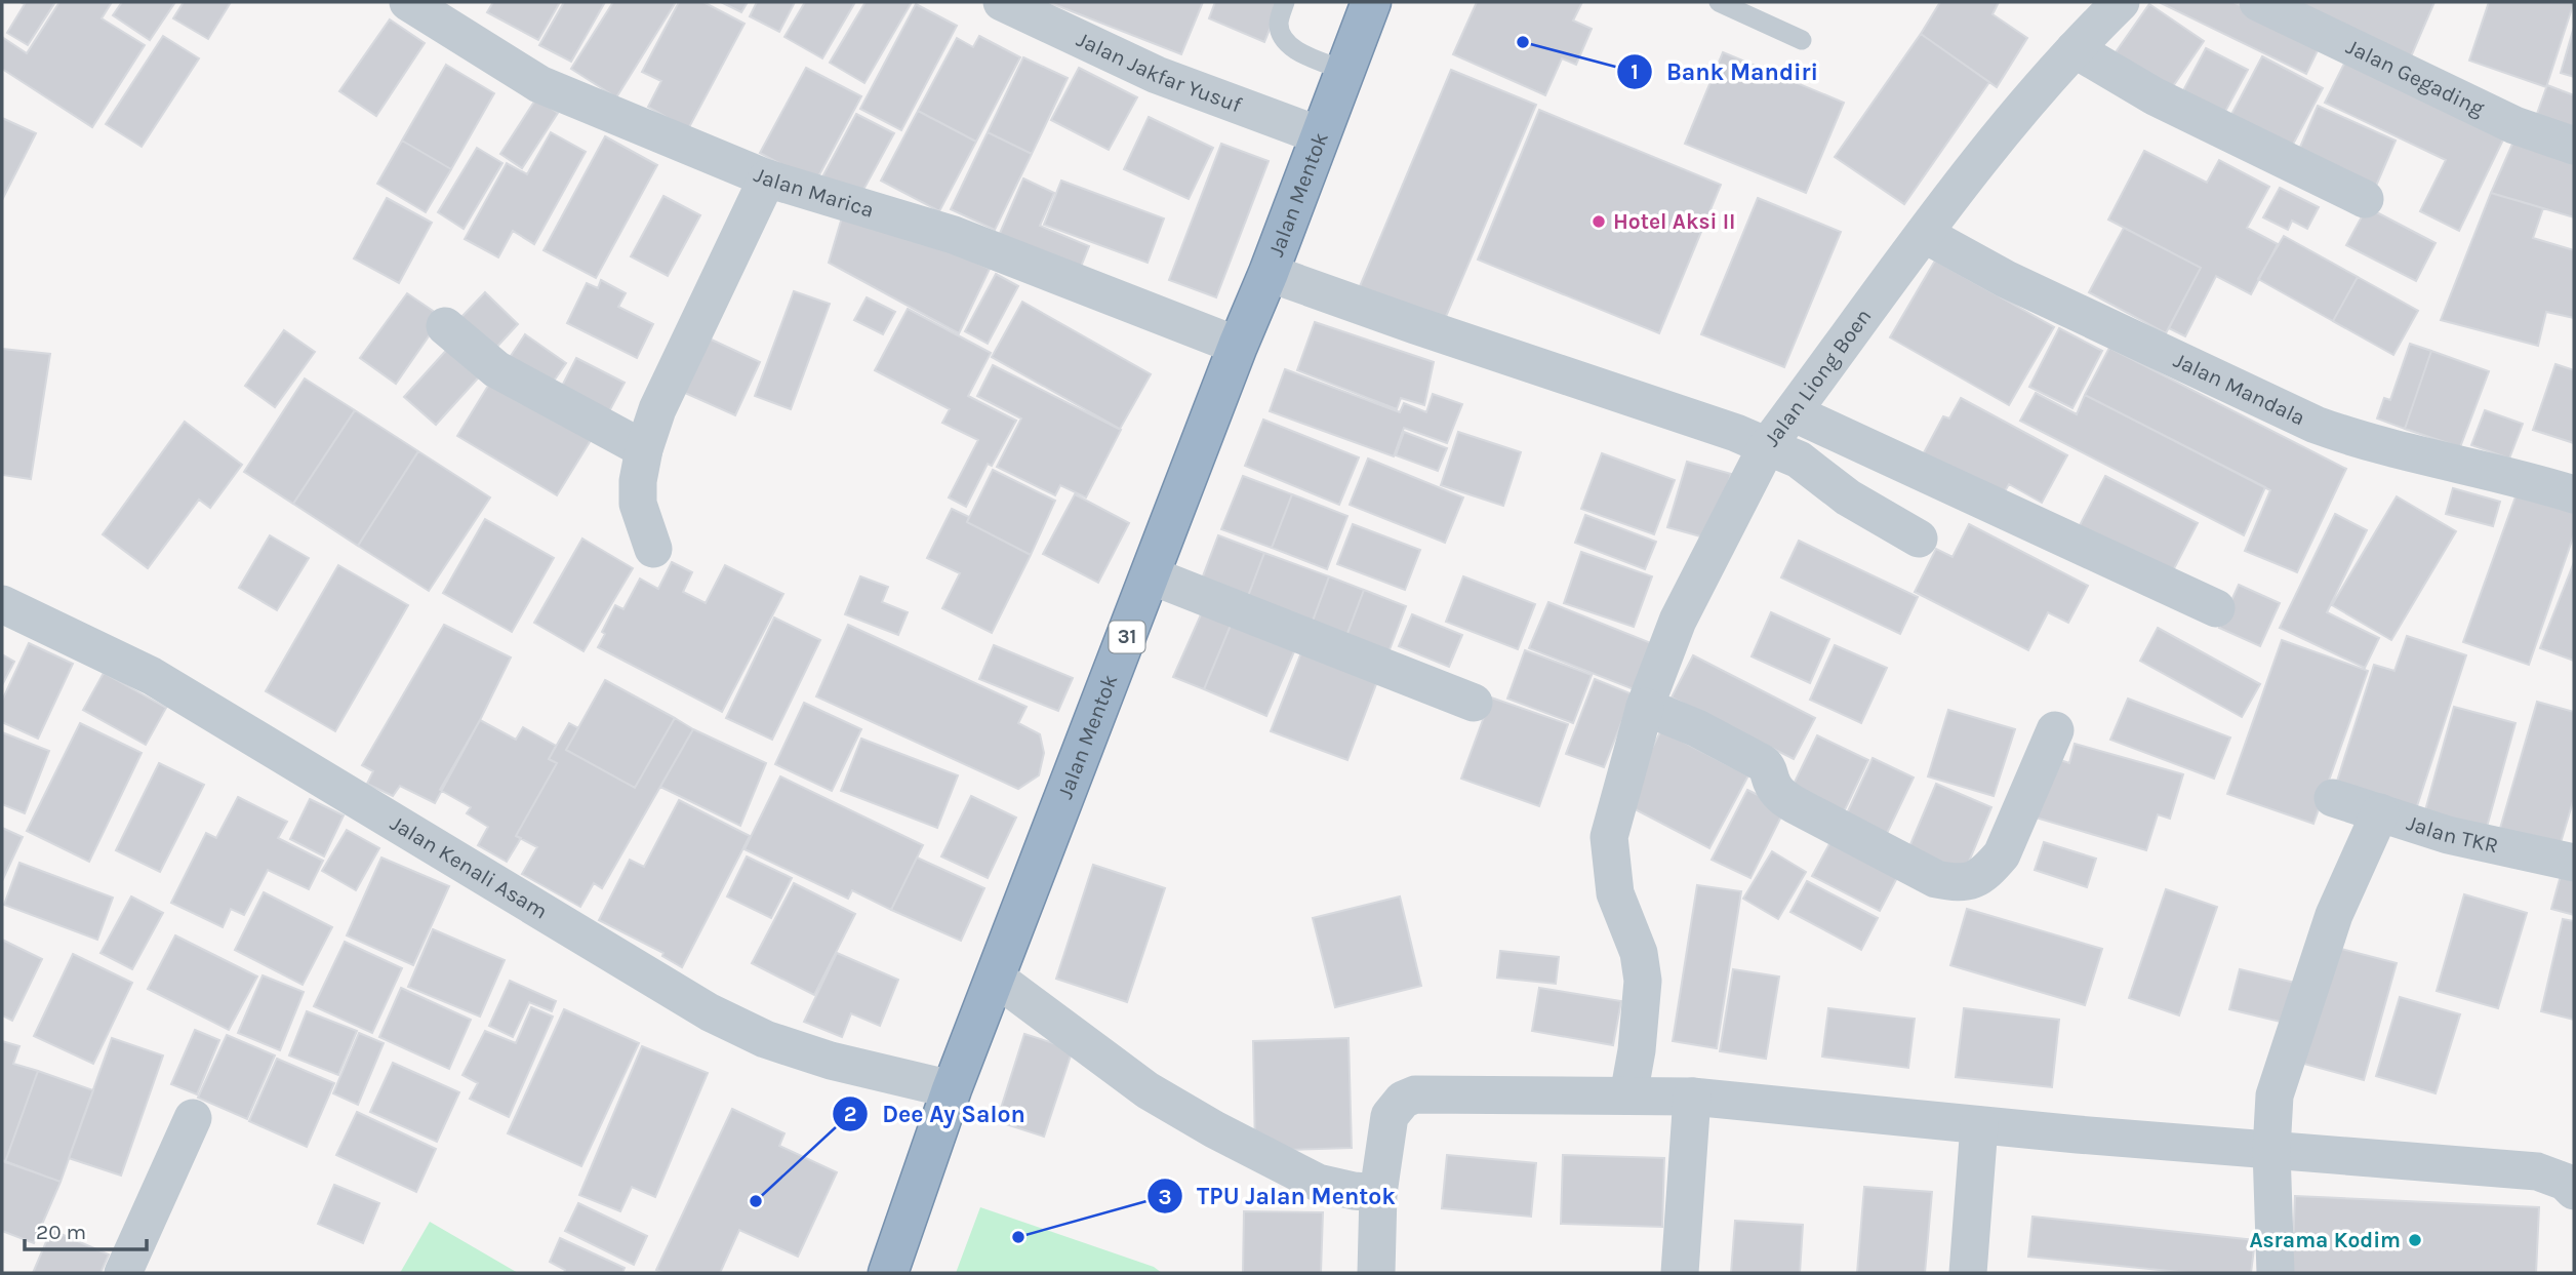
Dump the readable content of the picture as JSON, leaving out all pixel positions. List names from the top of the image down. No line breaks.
{"streets":{"highway":["Jalan Mentok","31"],"street":["Jalan Jakfar Yusuf","Jalan Gegading","Jalan Marica","Jalan Liong Boen","Jalan Mandala","Jalan TKR","Jalan Kenali Asam"]},"crossings":[["Jalan Jakfar Yusuf","Jalan Mentok"],["Jalan Marica","Jalan Mentok"],["Jalan Mentok","Jalan Liong Boen"],["Jalan Mentok","Jalan Kenali Asam"],["Jalan Liong Boen","Jalan Mandala"]],"places":["Bank Mandiri","Hotel Aksi II","Dee Ay Salon","TPU Jalan Mentok","Asrama Kodim"],"scale_bar":"20 m"}
